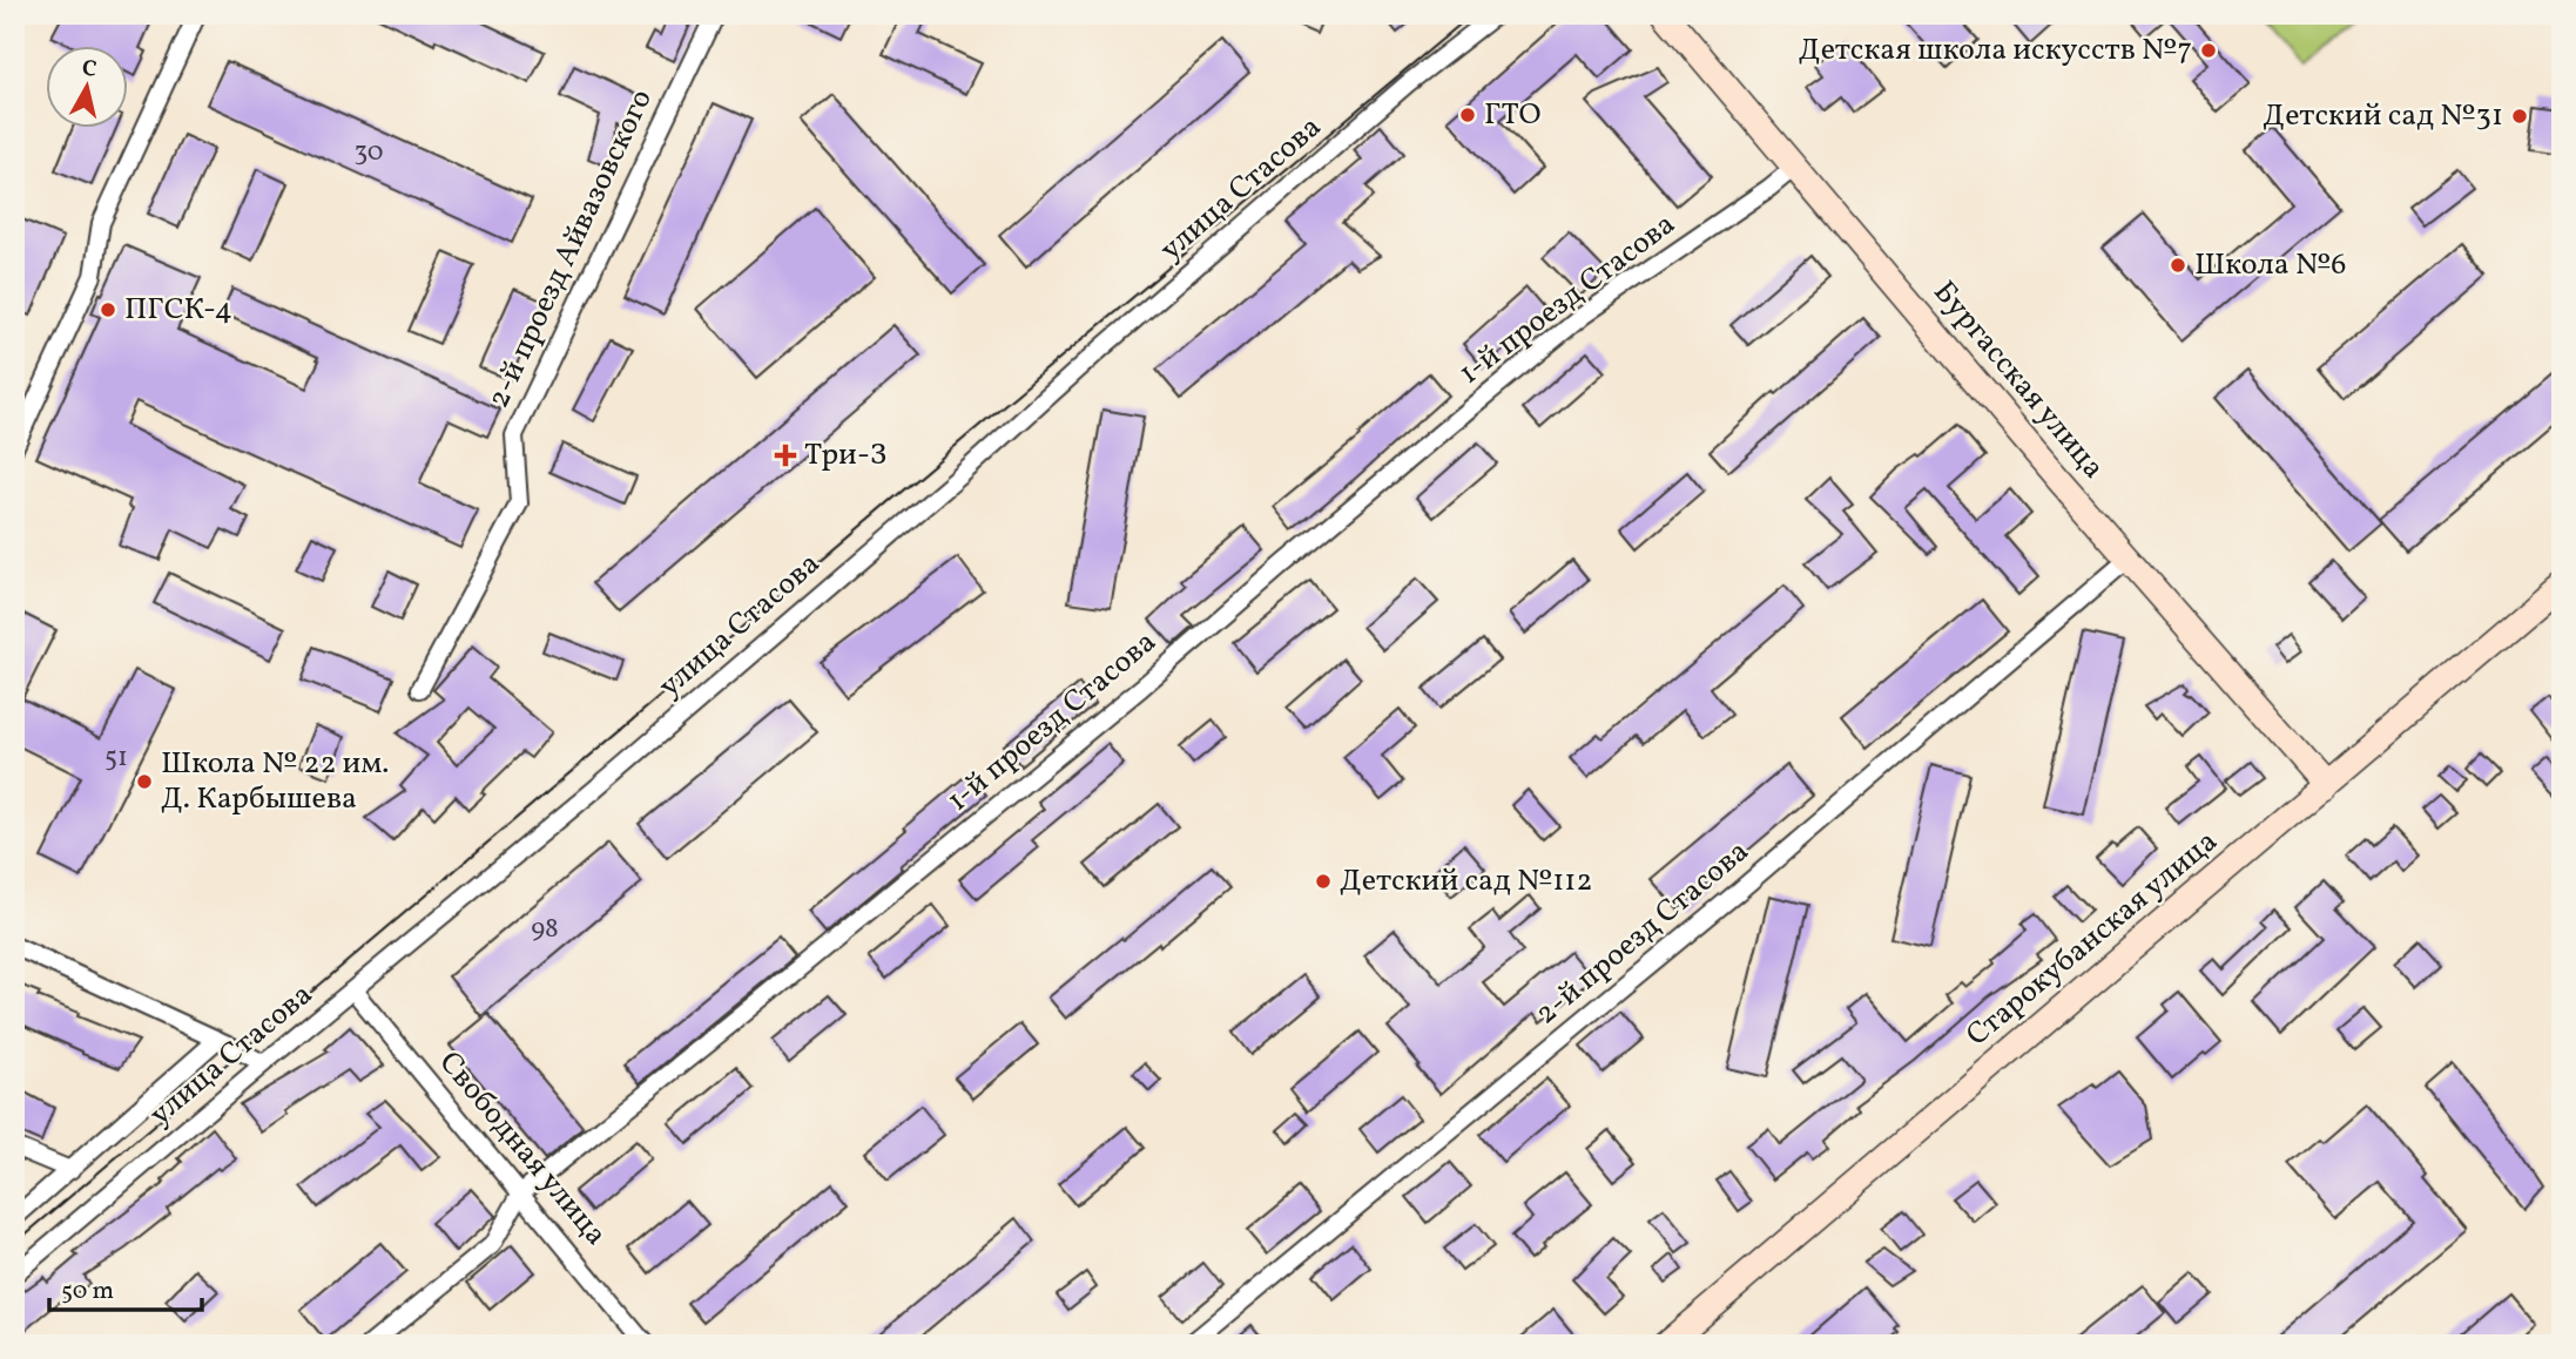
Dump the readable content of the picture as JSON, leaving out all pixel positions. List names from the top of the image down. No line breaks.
{"streets":{"street":["улица Стасова","2-й проезд Айвазовского","1-й проезд Стасова","Бургасская улица","2-й проезд Стасова","Старокубанская улица","Свободная улица"]},"crossings":[["улица Стасова","Свободная улица"],["1-й проезд Стасова","Бургасская улица"],["1-й проезд Стасова","Свободная улица"],["Бургасская улица","2-й проезд Стасова"],["Бургасская улица","Старокубанская улица"]],"places":{"other":["Детская школа искусств №7","ГТО","Детский сад №31","Школа №6","ПГСК-4","Школа № 22 им. Д. Карбышева","Детский сад №112"],"health":["Три-З"]},"house_numbers":["30","51","98"],"scale_bar":"50 m","north":"top"}
